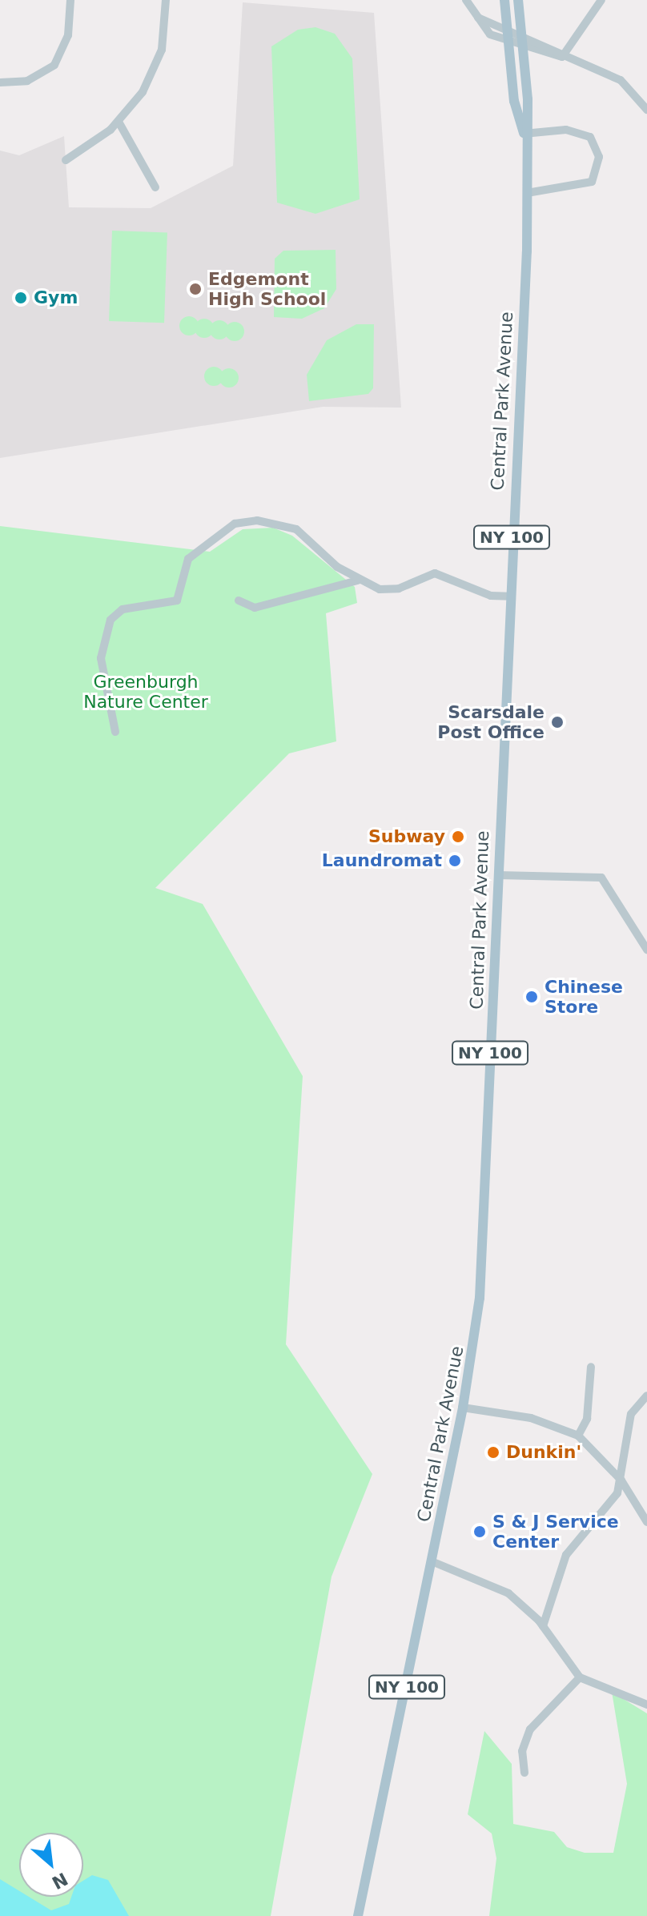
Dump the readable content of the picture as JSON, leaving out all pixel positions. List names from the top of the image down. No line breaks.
{"streets":{"main road":["Central Park Avenue","NY 100"]},"parks":["Greenburgh Nature Center"],"places":["Edgemont High School","Gym","Scarsdale Post Office","Subway","Laundromat","Chinese Store","Dunkin'","S & J Service Center"],"north":"bottom right"}
